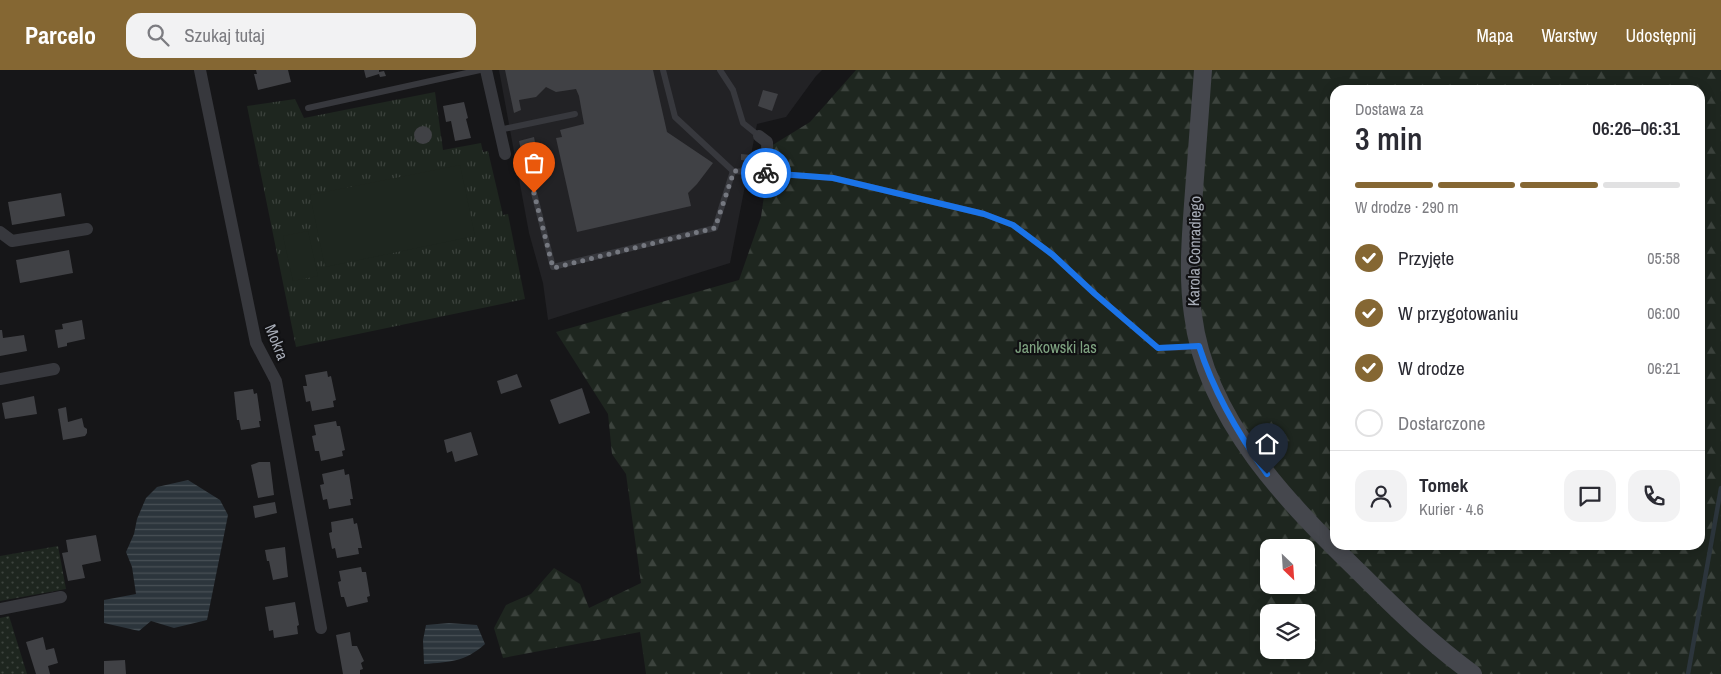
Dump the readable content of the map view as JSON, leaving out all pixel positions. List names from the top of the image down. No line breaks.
{"streets":{"street":["Karola Conradiego","Mokra"]},"parks":["Jankowski las"],"north":"bottom right","page":{"header":"Parcelo","search":"Szukaj tutaj","nav":["Mapa","Warstwy","Udostępnij"],"heading":["3 min","Dostawa za","06:26–06:31"],"panel":["Tomek","Kurier · 4.6"],"bar":"W drodze · 290 m","list":[["Przyjęte","05:58"],["W przygotowaniu","06:00"],["W drodze","06:21"],"Dostarczone"]}}
